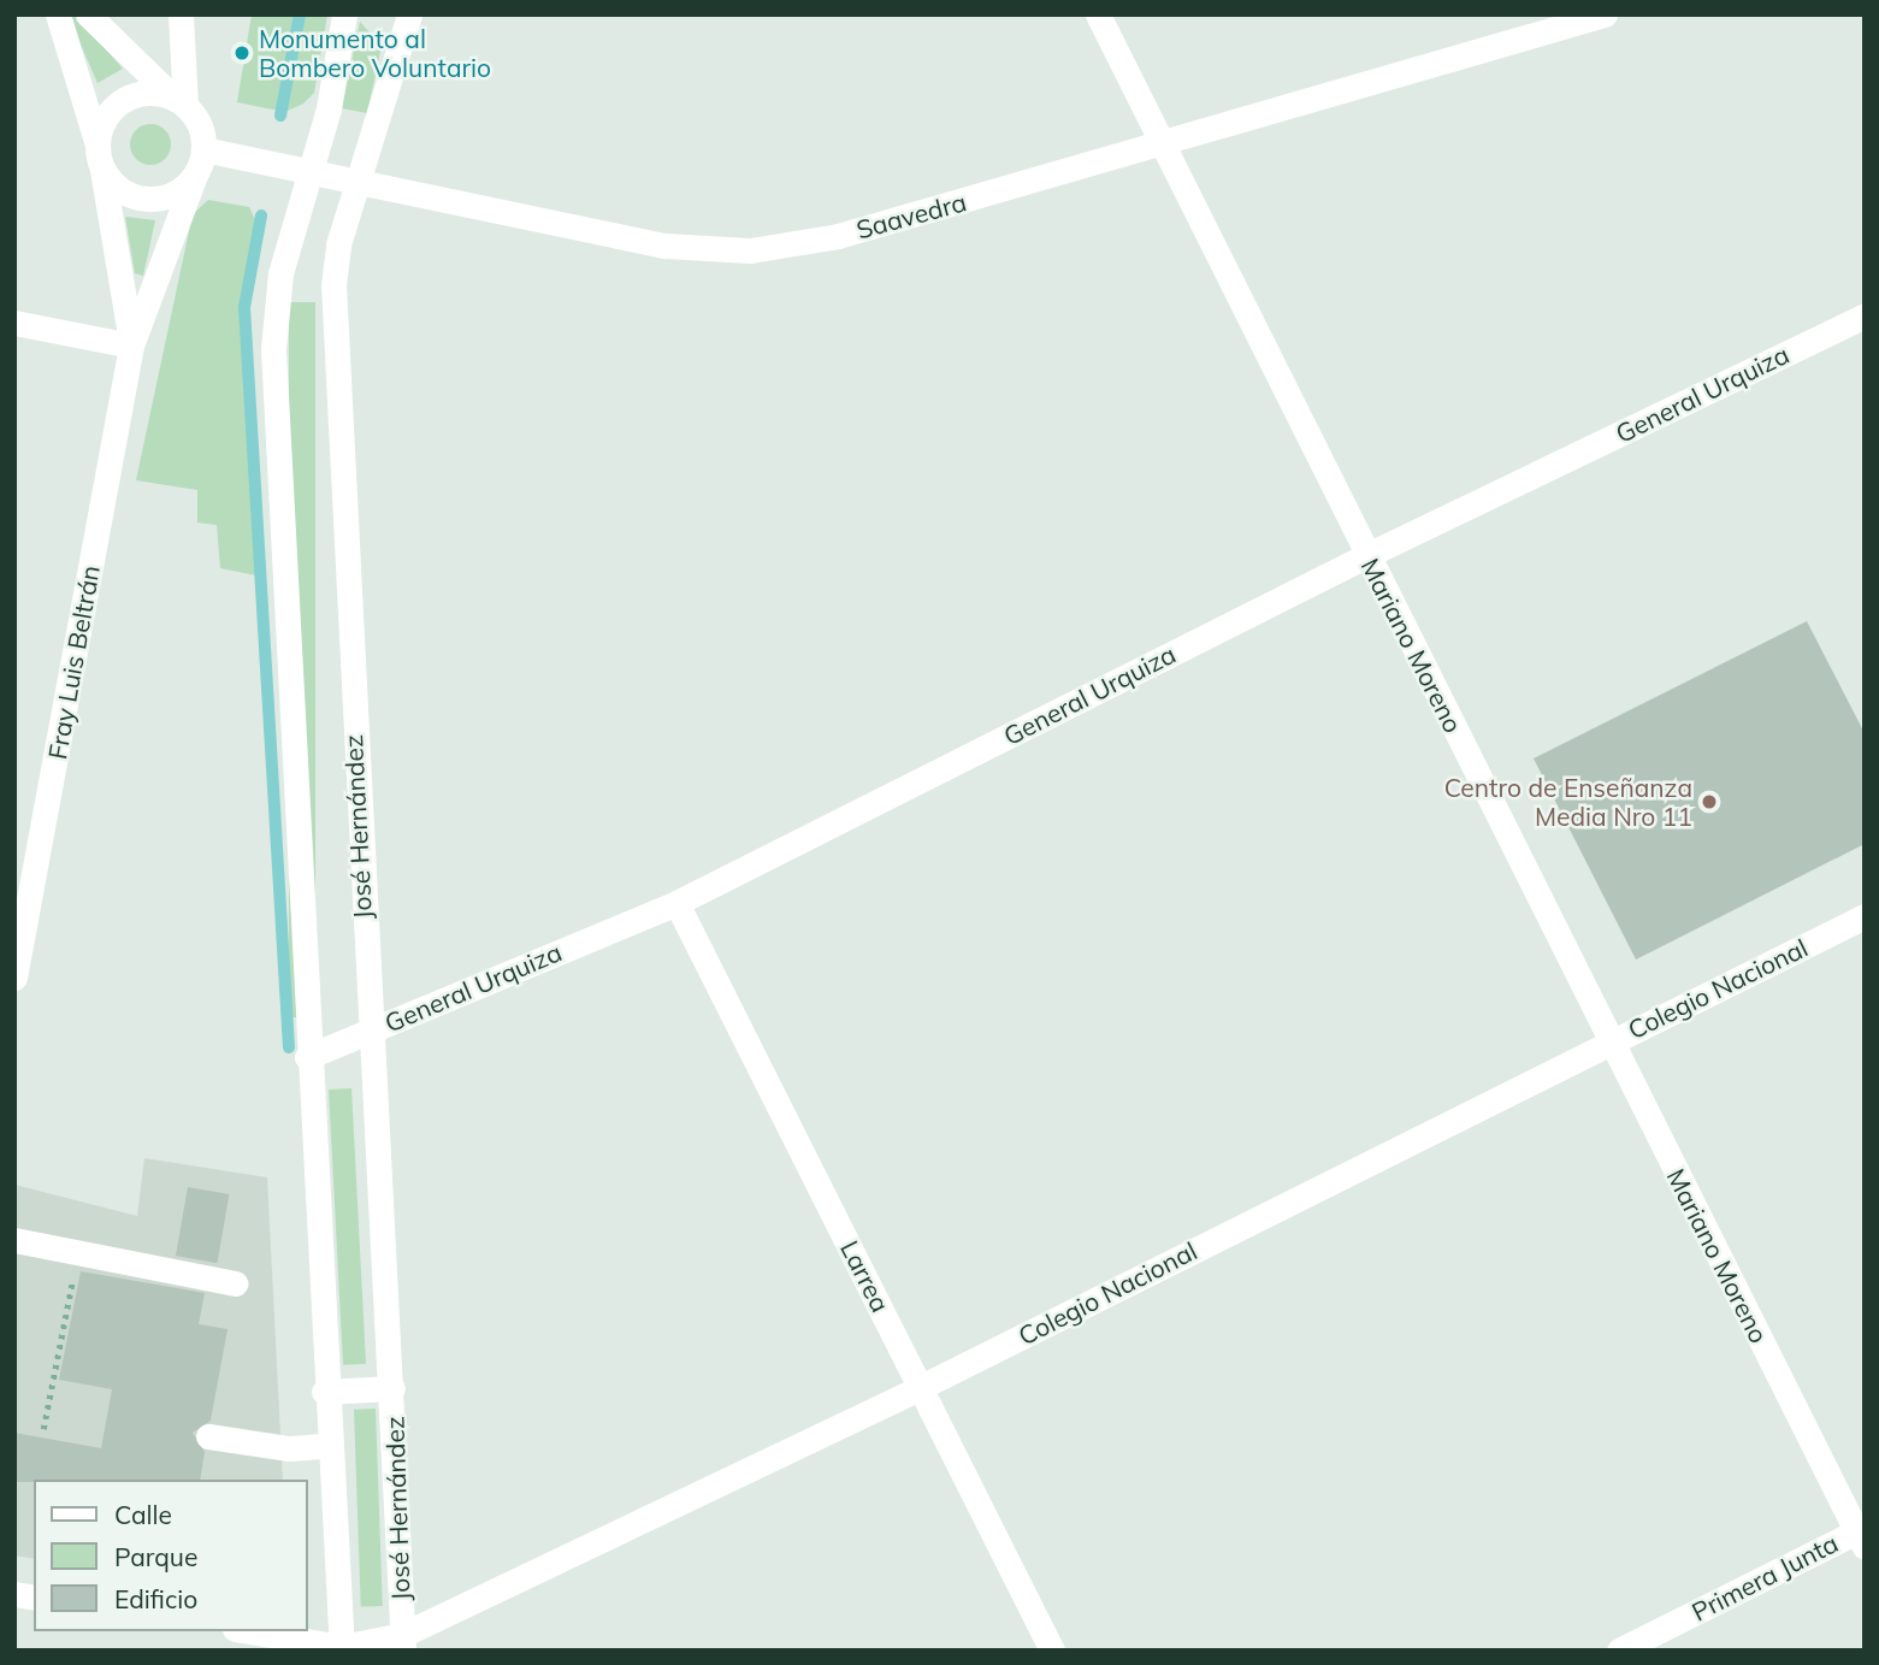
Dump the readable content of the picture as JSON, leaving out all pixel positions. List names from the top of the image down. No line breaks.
{"streets":{"street":["Saavedra","General Urquiza","Mariano Moreno","Fray Luis Beltrán","José Hernández","Colegio Nacional","Larrea","Primera Junta"]},"crossings":[["Saavedra","Mariano Moreno"],["Saavedra","Fray Luis Beltrán"],["Saavedra","José Hernández"],["General Urquiza","Mariano Moreno"],["General Urquiza","José Hernández"],["General Urquiza","Larrea"],["Mariano Moreno","Colegio Nacional"],["Mariano Moreno","Primera Junta"],["José Hernández","Colegio Nacional"],["Colegio Nacional","Larrea"]],"places":["Monumento al Bombero Voluntario","Centro de Enseñanza Media Nro 11"],"legend":["Calle","Parque","Edificio"]}
